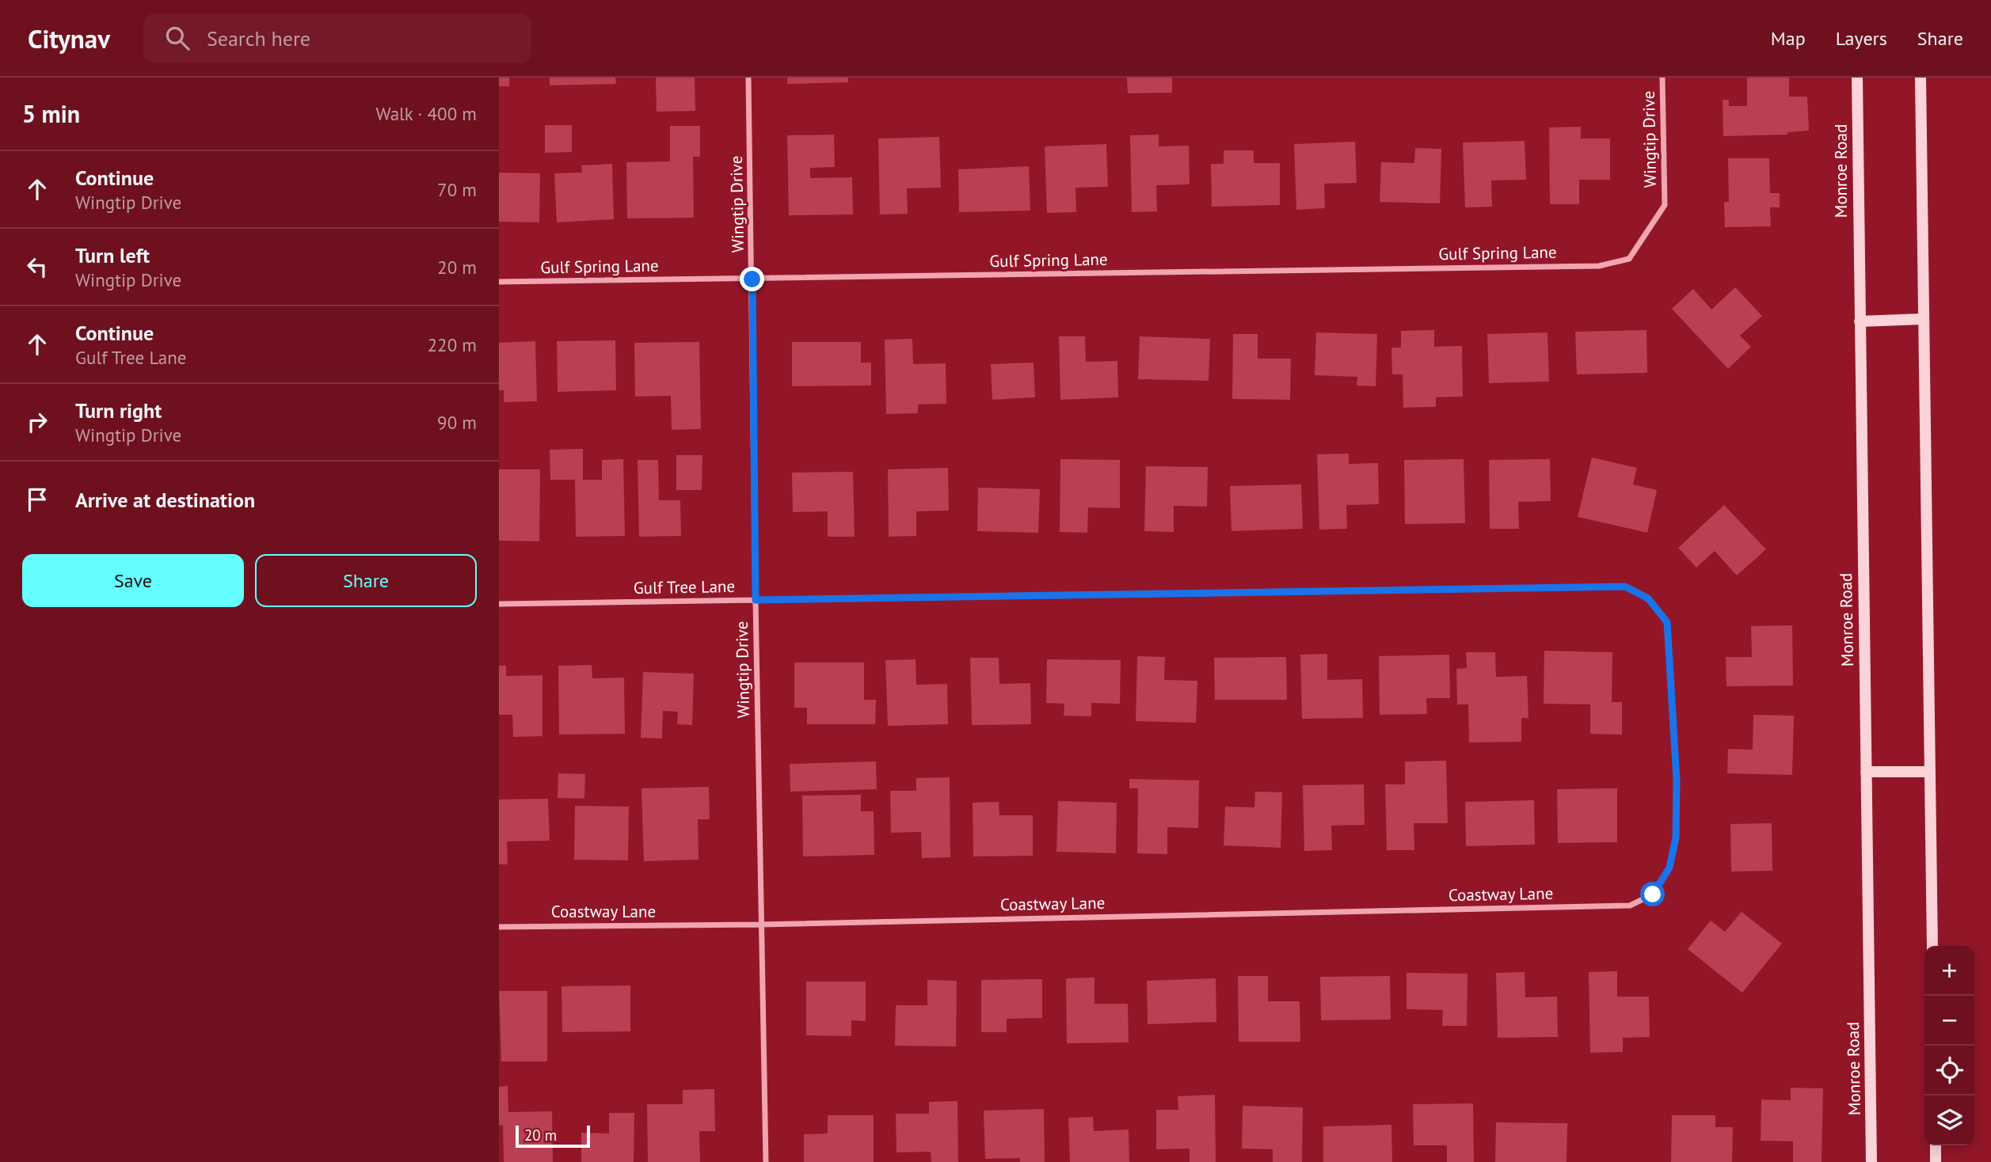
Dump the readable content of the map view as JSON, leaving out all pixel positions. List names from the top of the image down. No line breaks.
{"streets":{"main road":["Monroe Road"],"street":["Wingtip Drive","Gulf Spring Lane","Gulf Tree Lane","Coastway Lane"]},"crossings":[["Wingtip Drive","Gulf Spring Lane"],["Wingtip Drive","Gulf Tree Lane"],["Wingtip Drive","Coastway Lane"],["Gulf Tree Lane","Coastway Lane"]],"scale_bar":"20 m","page":{"header":"Citynav","search":"Search here","nav":["Map","Layers","Share"],"heading":["5 min","Walk · 400 m"],"list":[["Continue","Wingtip Drive","70 m"],["Turn left","Wingtip Drive","20 m"],["Continue","Gulf Tree Lane","220 m"],["Turn right","Wingtip Drive","90 m"],"Arrive at destination"],"buttons":["Save","Share"],"map_buttons":["+","−"],"scale":"20 m"}}
